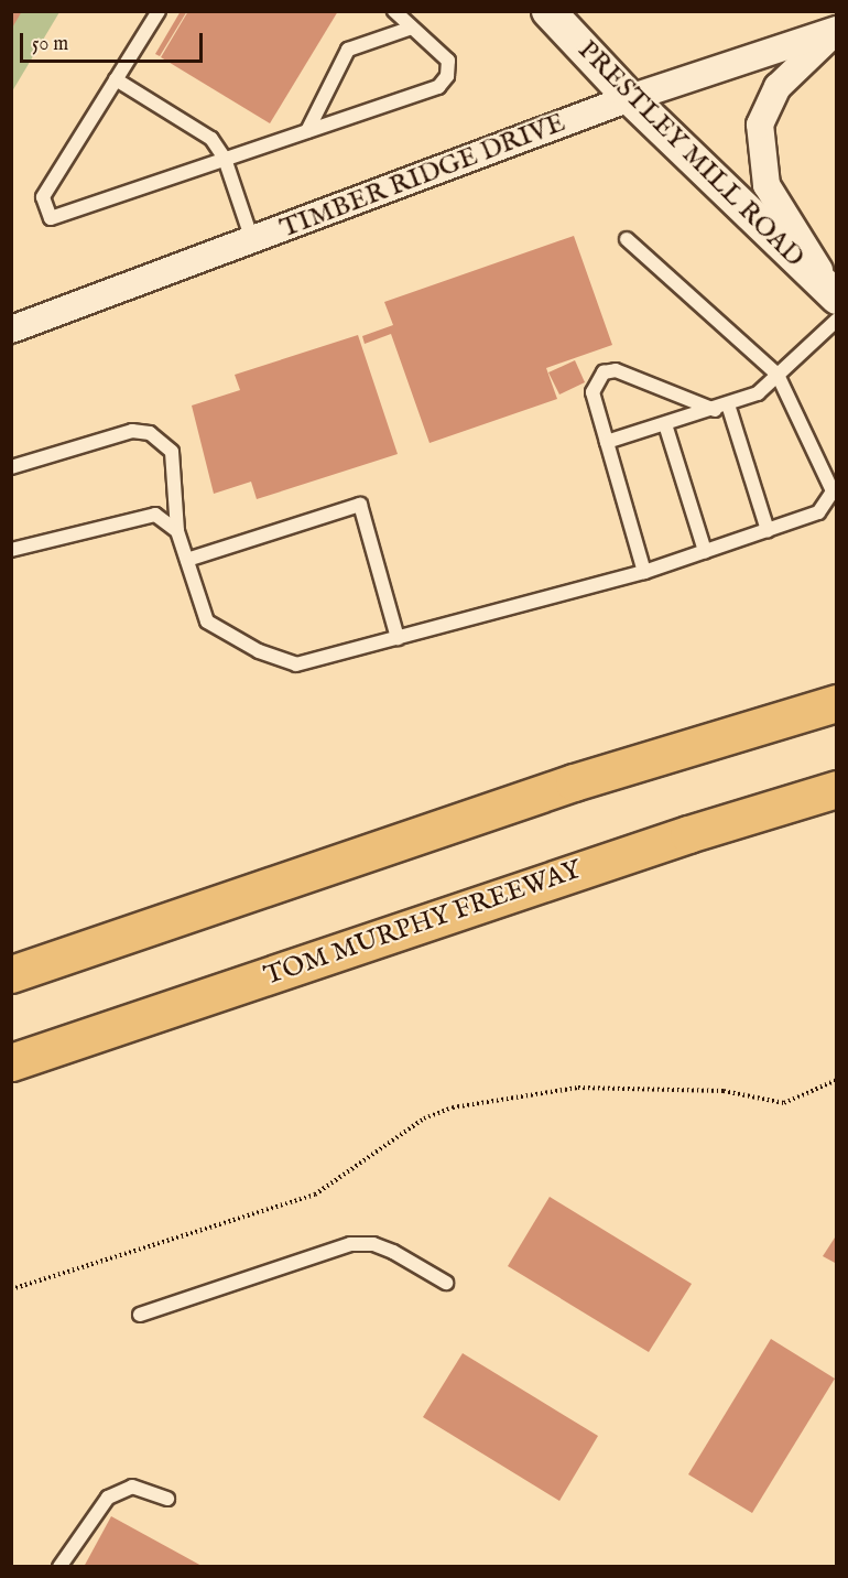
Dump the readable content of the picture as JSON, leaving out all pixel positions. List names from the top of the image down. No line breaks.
{"streets":{"highway":["TOM MURPHY FREEWAY"],"street":["PRESTLEY MILL ROAD","TIMBER RIDGE DRIVE"]},"crossings":[["PRESTLEY MILL ROAD","TIMBER RIDGE DRIVE"]],"scale_bar":"50 m"}
